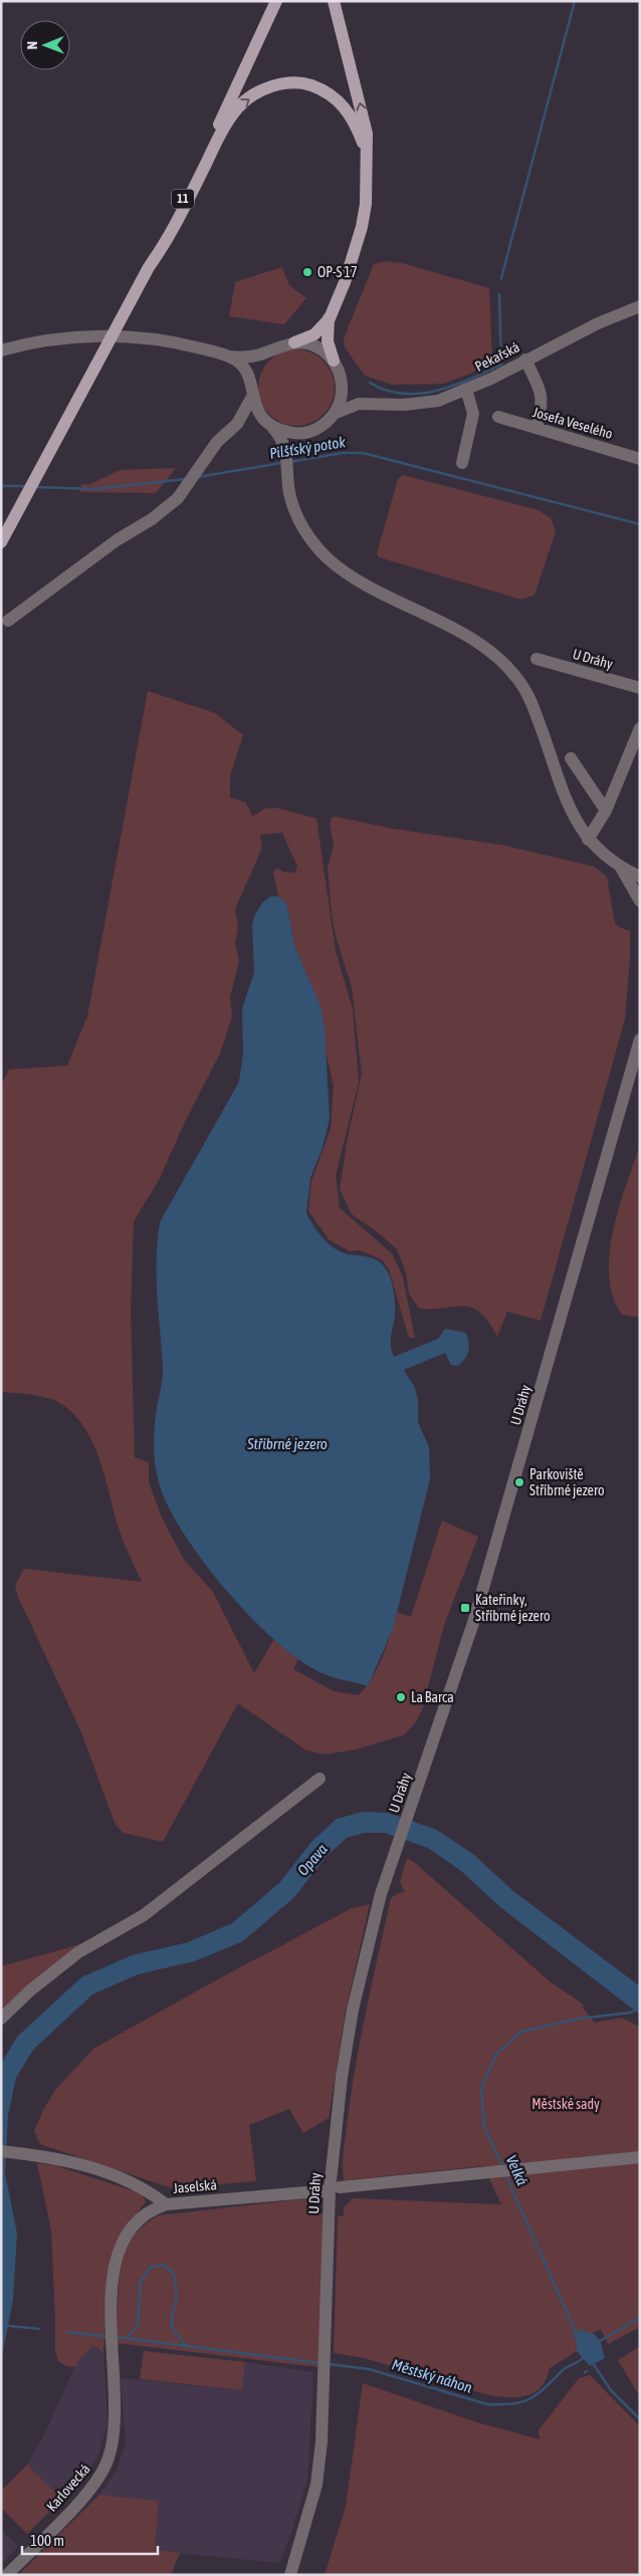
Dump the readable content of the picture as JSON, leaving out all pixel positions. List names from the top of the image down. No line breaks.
{"streets":{"main road":["11"],"street":["Pekařská","Josefa Veselého","U Dráhy","Jaselská","Karlovecká"]},"crossings":[["U Dráhy","Jaselská"],["Jaselská","Karlovecká"]],"water":["Pilšťský potok","Stříbrné jezero","Opava","Velká","Městský náhon"],"parks":["Městské sady"],"places":{"other":["OP-S 17","Parkoviště Stříbrné jezero","La Barca"],"transit":["Kateřinky, Stříbrné jezero"]},"scale_bar":"100 m","north":"left"}
